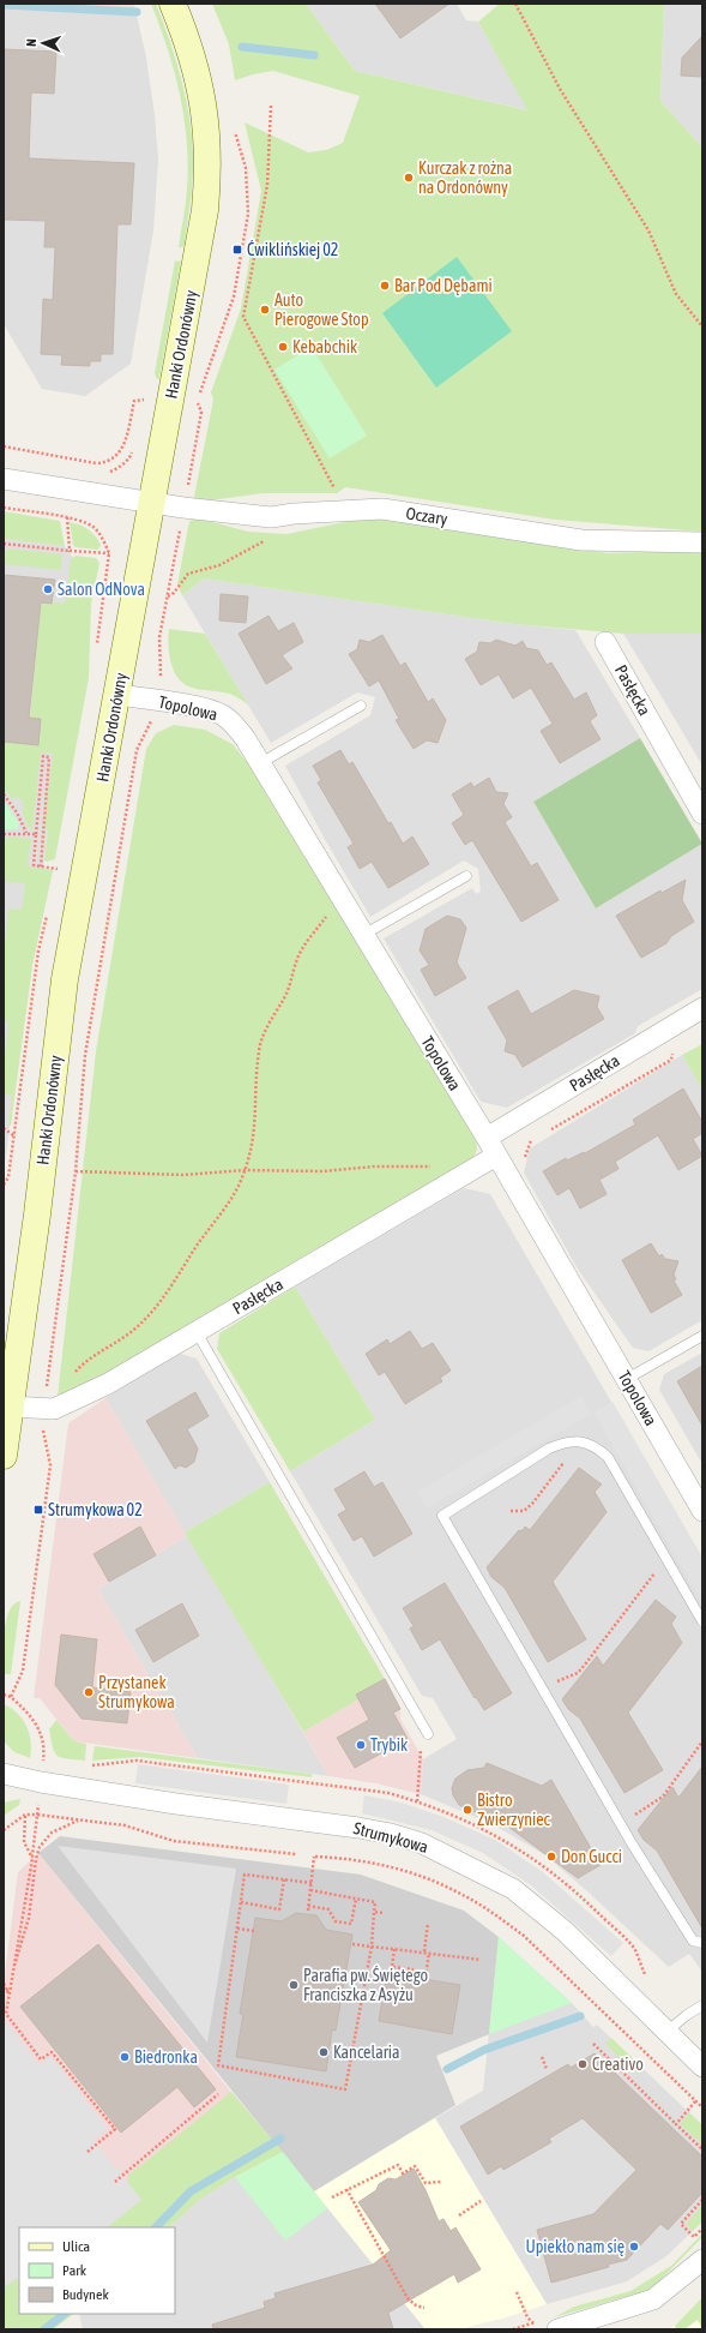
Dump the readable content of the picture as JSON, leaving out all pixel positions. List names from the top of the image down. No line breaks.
{"streets":{"street":["Hanki Ordonówny","Oczary","Pasłęcka","Topolowa","Strumykowa"]},"crossings":[["Hanki Ordonówny","Oczary"],["Hanki Ordonówny","Pasłęcka"],["Hanki Ordonówny","Topolowa"],["Pasłęcka","Topolowa"]],"places":{"other":["Kurczak z rożna na Ordonówny","Bar Pod Dębami","Auto Pierogowe Stop","Kebabchik","Salon OdNova","Przystanek Strumykowa","Trybik","Bistro Zwierzyniec","Don Gucci","Parafia pw. Świętego Franciszka z Asyżu","Kancelaria","Biedronka","Creativo","Upiekło nam się"],"transit":["Ćwiklińskiej 02","Strumykowa 02"]},"legend":["Ulica","Park","Budynek"],"north":"left"}
